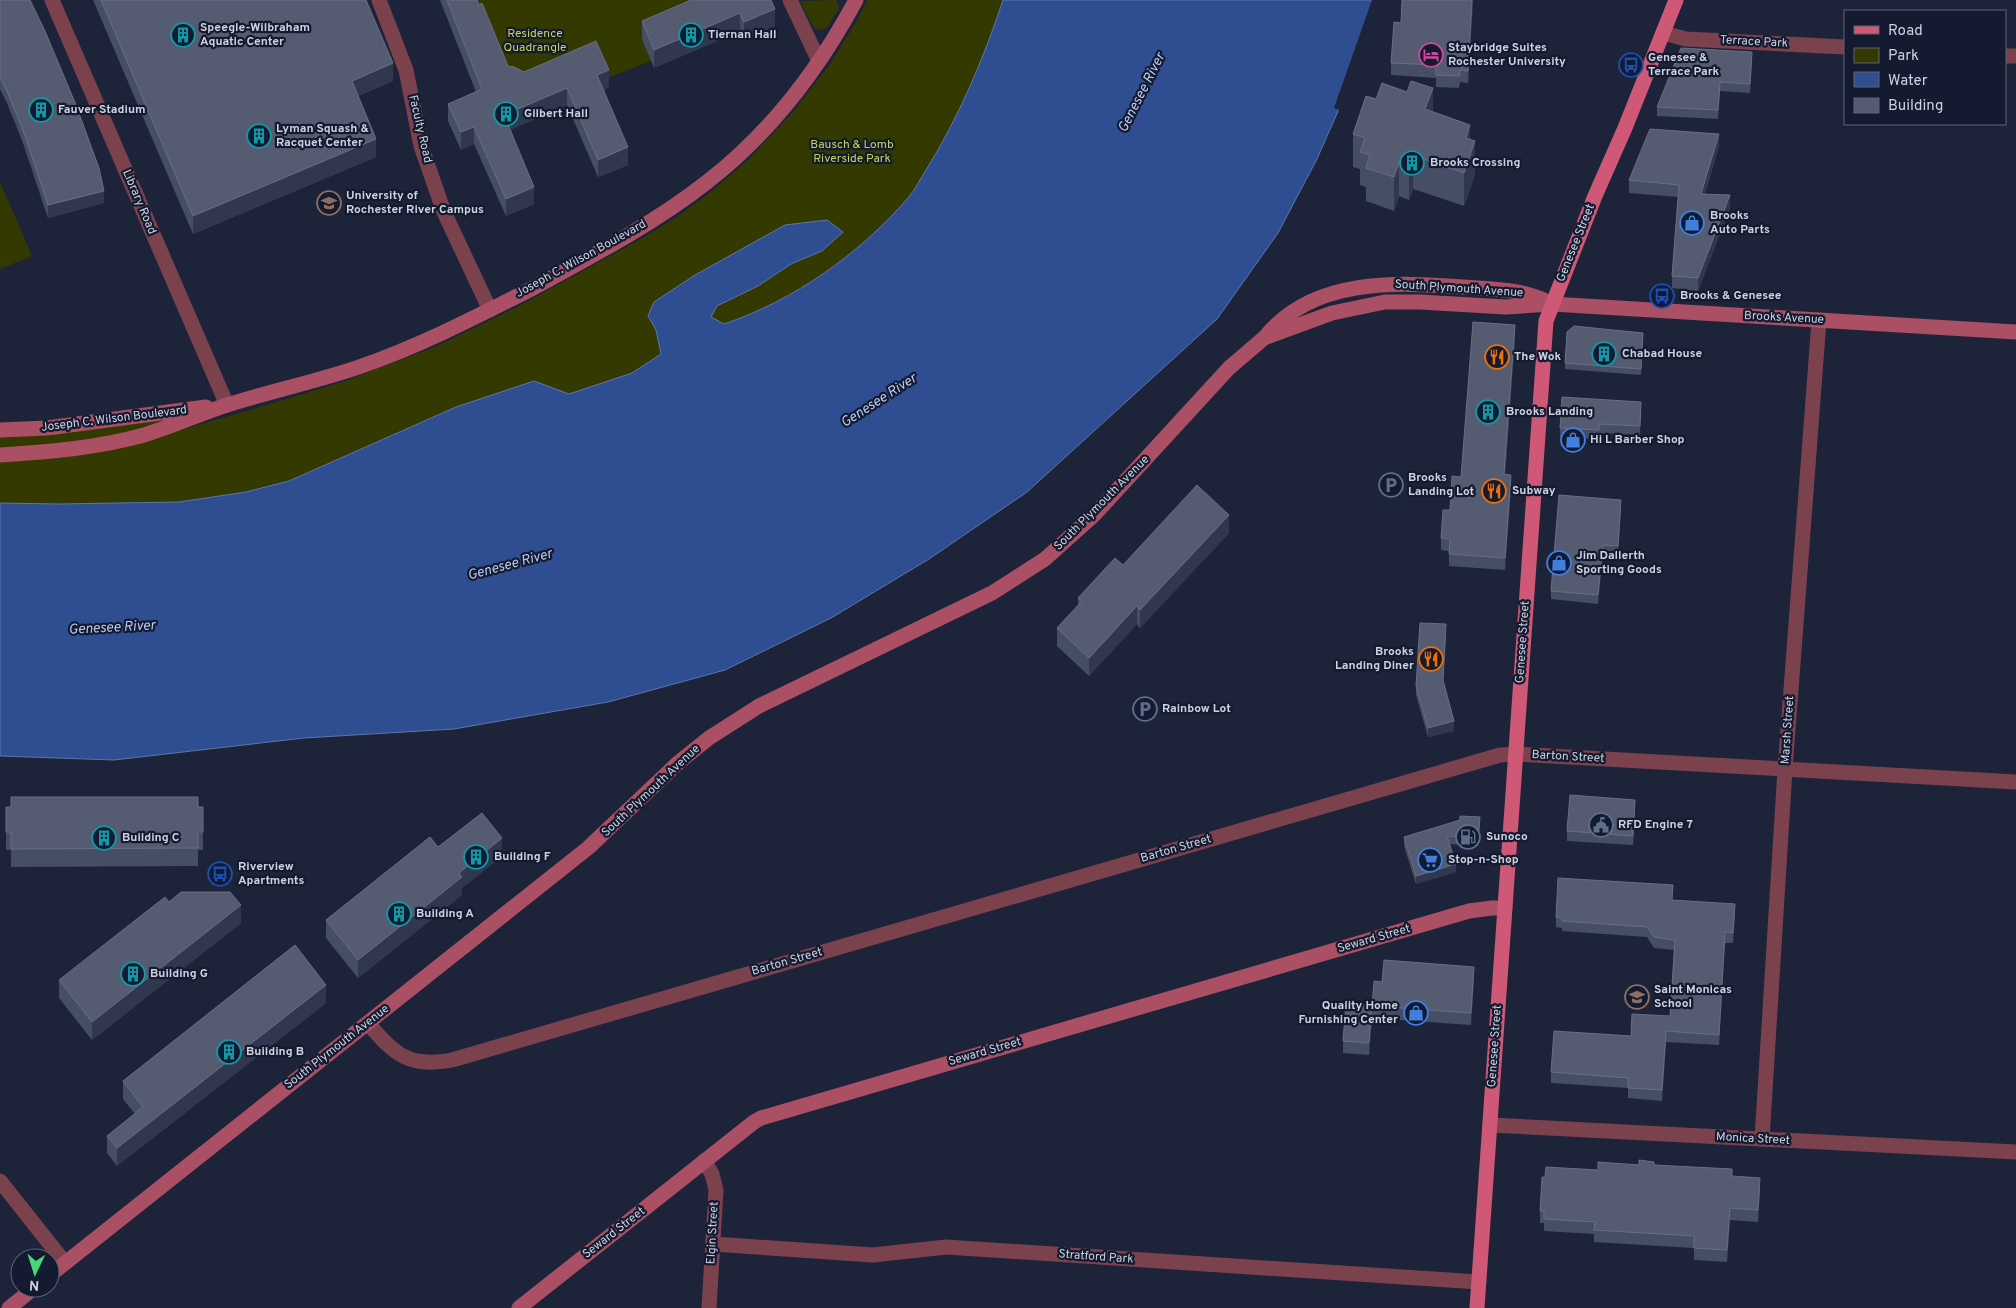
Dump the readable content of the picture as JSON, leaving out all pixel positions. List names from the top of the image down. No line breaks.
{"streets":{"main road":["Genesee Street","Joseph C. Wilson Boulevard","South Plymouth Avenue","Brooks Avenue","Seward Street"],"street":["Terrace Park","Faculty Road","Library Road","Marsh Street","Barton Street","Monica Street","Elgin Street","Stratford Park"]},"crossings":[["Terrace Park","Genesee Street"],["Faculty Road","Joseph C. Wilson Boulevard"],["Library Road","Joseph C. Wilson Boulevard"],["Genesee Street","South Plymouth Avenue"],["Genesee Street","Brooks Avenue"],["Genesee Street","Barton Street"],["Genesee Street","Seward Street"],["Genesee Street","Monica Street"],["Genesee Street","Stratford Park"],["South Plymouth Avenue","Brooks Avenue"],["South Plymouth Avenue","Barton Street"],["Brooks Avenue","Marsh Street"],["Marsh Street","Barton Street"],["Marsh Street","Monica Street"],["Seward Street","Elgin Street"],["Elgin Street","Stratford Park"]],"water":["Genesee River"],"parks":["Residence Quadrangle","Bausch & Lomb Riverside Park"],"places":{"building":["Speegle-Wilbraham Aquatic Center","Tiernan Hall","Fauver Stadium","Gilbert Hall","Lyman Squash & Racquet Center","Brooks Crossing","Chabad House","Brooks Landing","Building C","Building F","Building A","Building G","Building B"],"hotel":["Staybridge Suites Rochester University"],"bus stop":["Genesee & Terrace Park","Brooks & Genesee","Riverview Apartments"],"school or university":["University of Rochester River Campus","Saint Monicas School"],"shop":["Brooks Auto Parts","Hi L Barber Shop","Jim Dallerth Sporting Goods","Quality Home Furnishing Center"],"restaurant":["The Wok","Subway","Brooks Landing Diner"],"parking":["Brooks Landing Lot","Rainbow Lot"],"public building":["RFD Engine 7"],"fuel station":["Sunoco"],"supermarket":["Stop-n-Shop"]},"legend":["Road","Park","Water","Building"],"north":"bottom"}
